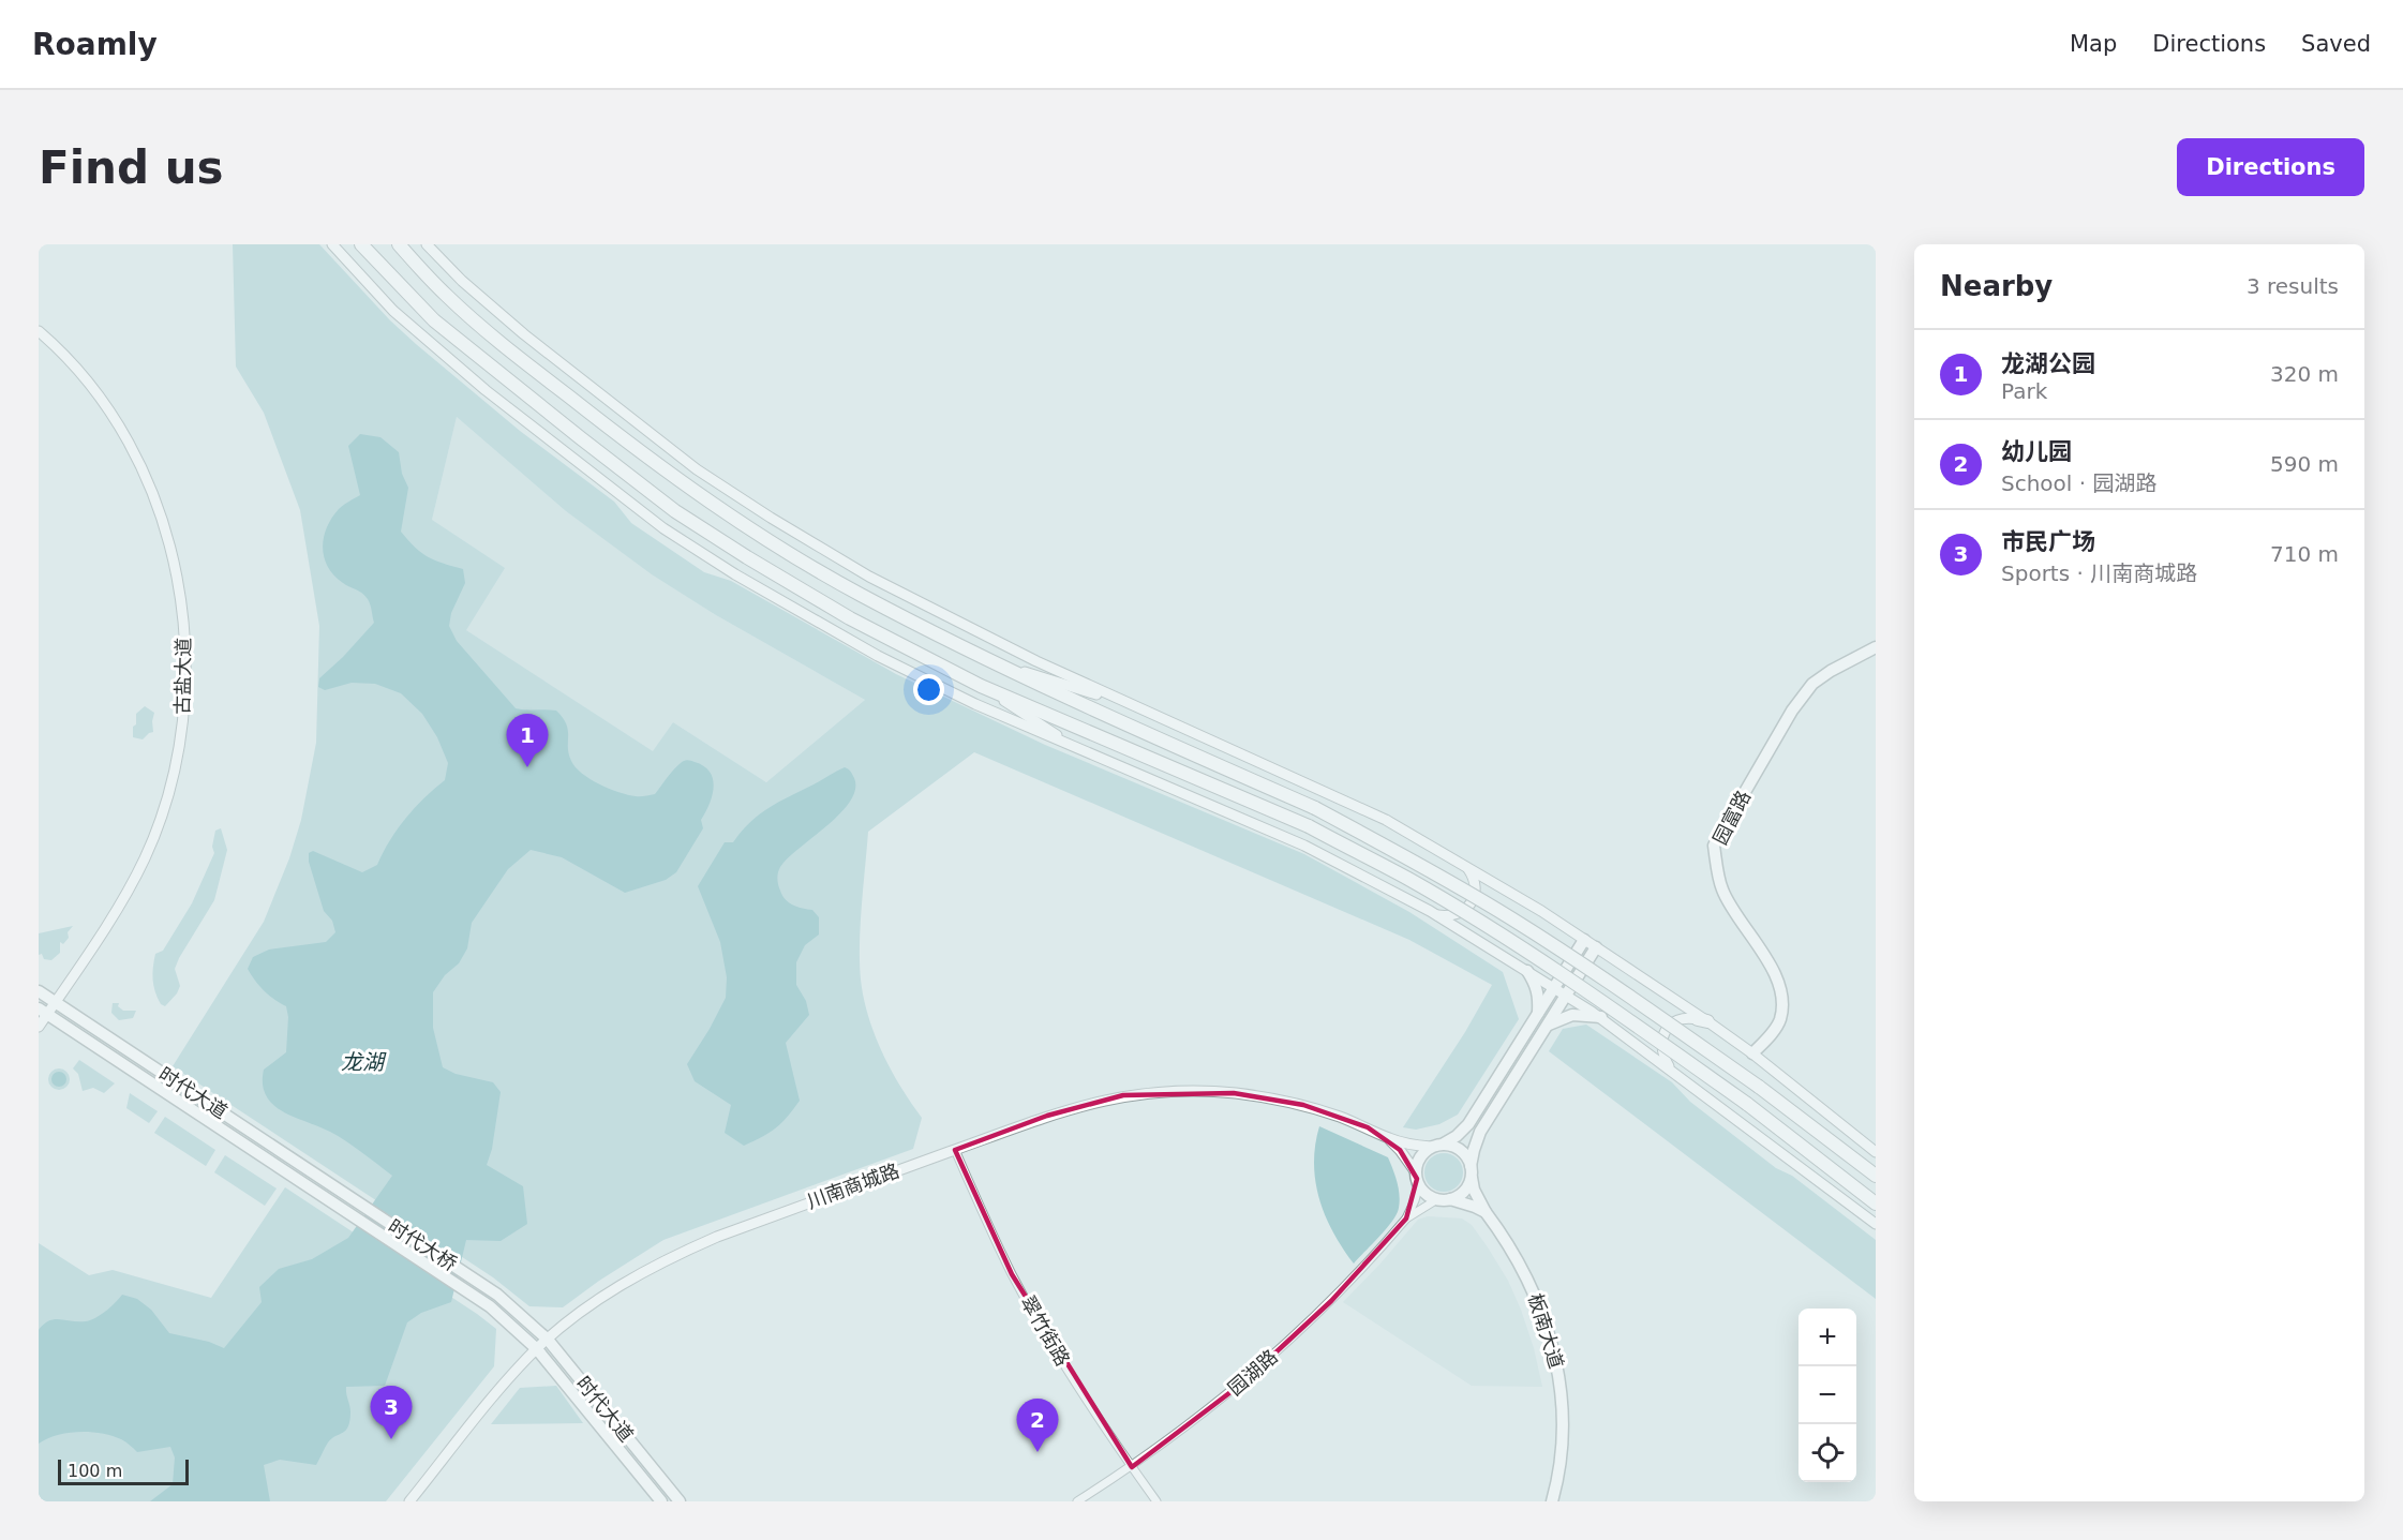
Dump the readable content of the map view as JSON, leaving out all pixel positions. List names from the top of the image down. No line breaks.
{"streets":{"main road":["园富路","时代大道","时代大桥","板南大道"],"street":["古盐大道","川南商城路","翠竹街路","园湖路"]},"crossings":[["古盐大道","时代大道"],["时代大道","川南商城路"],["时代大道","时代大桥"],["川南商城路","翠竹街路"],["川南商城路","板南大道"],["翠竹街路","园湖路"]],"water":["龙湖"],"scale_bar":"100 m","page":{"header":"Roamly","nav":["Map","Directions","Saved"],"buttons":"Directions","title":"Find us","heading":["Nearby","3 results"],"list":[{"mark":"1","name":"龙湖公园","note":"Park","value":"320 m"},{"mark":"2","name":"幼儿园","note":"School · 园湖路","value":"590 m"},{"mark":"3","name":"市民广场","note":"Sports · 川南商城路","value":"710 m"}],"pins":["1","3","2"],"map_buttons":["+","−"],"scale":"100 m"}}
